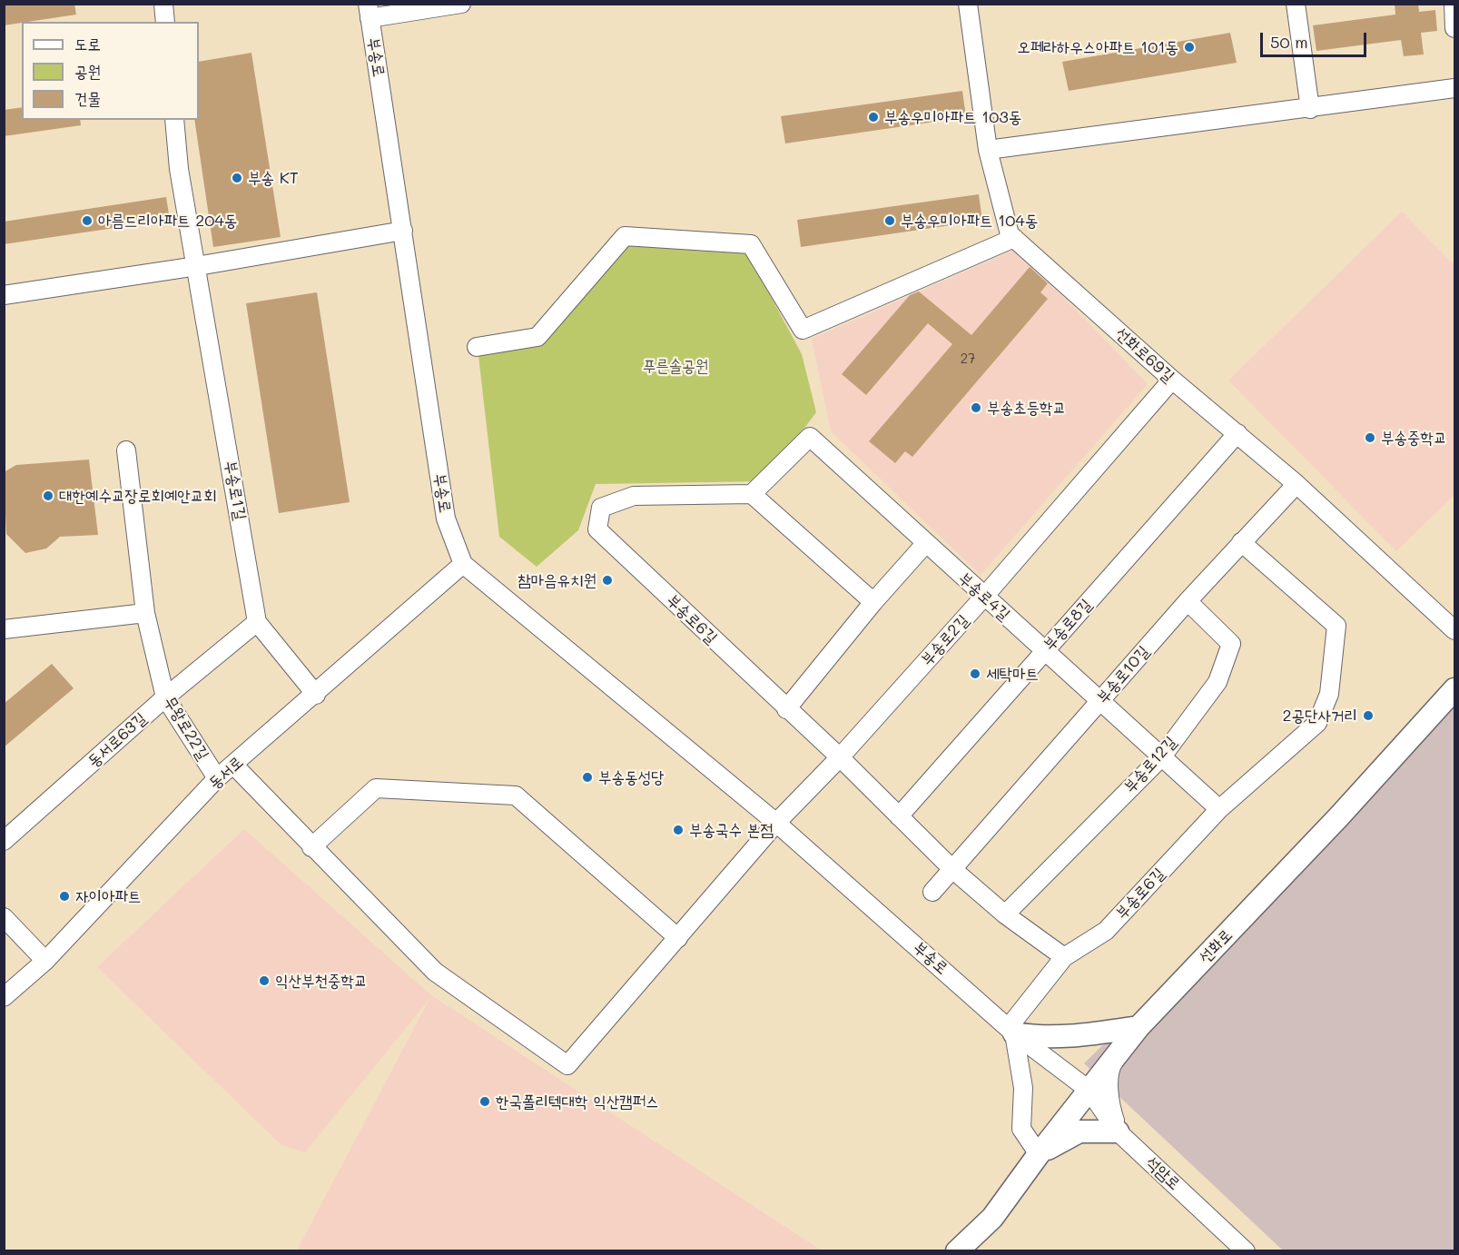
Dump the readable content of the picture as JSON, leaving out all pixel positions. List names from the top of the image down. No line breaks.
{"streets":{"main road":["선화로"],"street":["부송로","선화로69길","부송로1길","부송로4길","부송로6길","부송로8길","부송로2길","부송로10길","무왕로22길","동서로63길","부송로12길","동서로","석암로"]},"crossings":[["부송로","부송로2길"],["부송로","동서로"],["부송로","선화로"],["부송로","석암로"],["선화로69길","부송로8길"],["선화로69길","부송로2길"],["선화로69길","부송로10길"],["부송로1길","동서로63길"],["부송로1길","동서로"],["부송로4길","부송로6길"],["부송로4길","부송로8길"],["부송로4길","부송로2길"],["부송로4길","부송로10길"],["부송로4길","부송로12길"],["부송로6길","부송로8길"],["부송로6길","부송로2길"],["부송로6길","부송로10길"],["부송로6길","부송로12길"],["부송로10길","부송로12길"],["무왕로22길","동서로63길"],["무왕로22길","동서로"],["선화로","석암로"]],"parks":["푸른솔공원"],"places":["오페라하우스아파트 101동","부송우미아파트 103동","부송 KT","아름드리아파트 204동","부송우미아파트 104동","부송초등학교","부송중학교","대한예수교장로회예안교회","참마음유치원","세탁마트","2공단사거리","부송동성당","부송국수 본점","자이아파트","익산부천중학교","한국폴리텍대학 익산캠퍼스"],"house_numbers":["27"],"legend":["도로","공원","건물"],"scale_bar":"50 m"}
